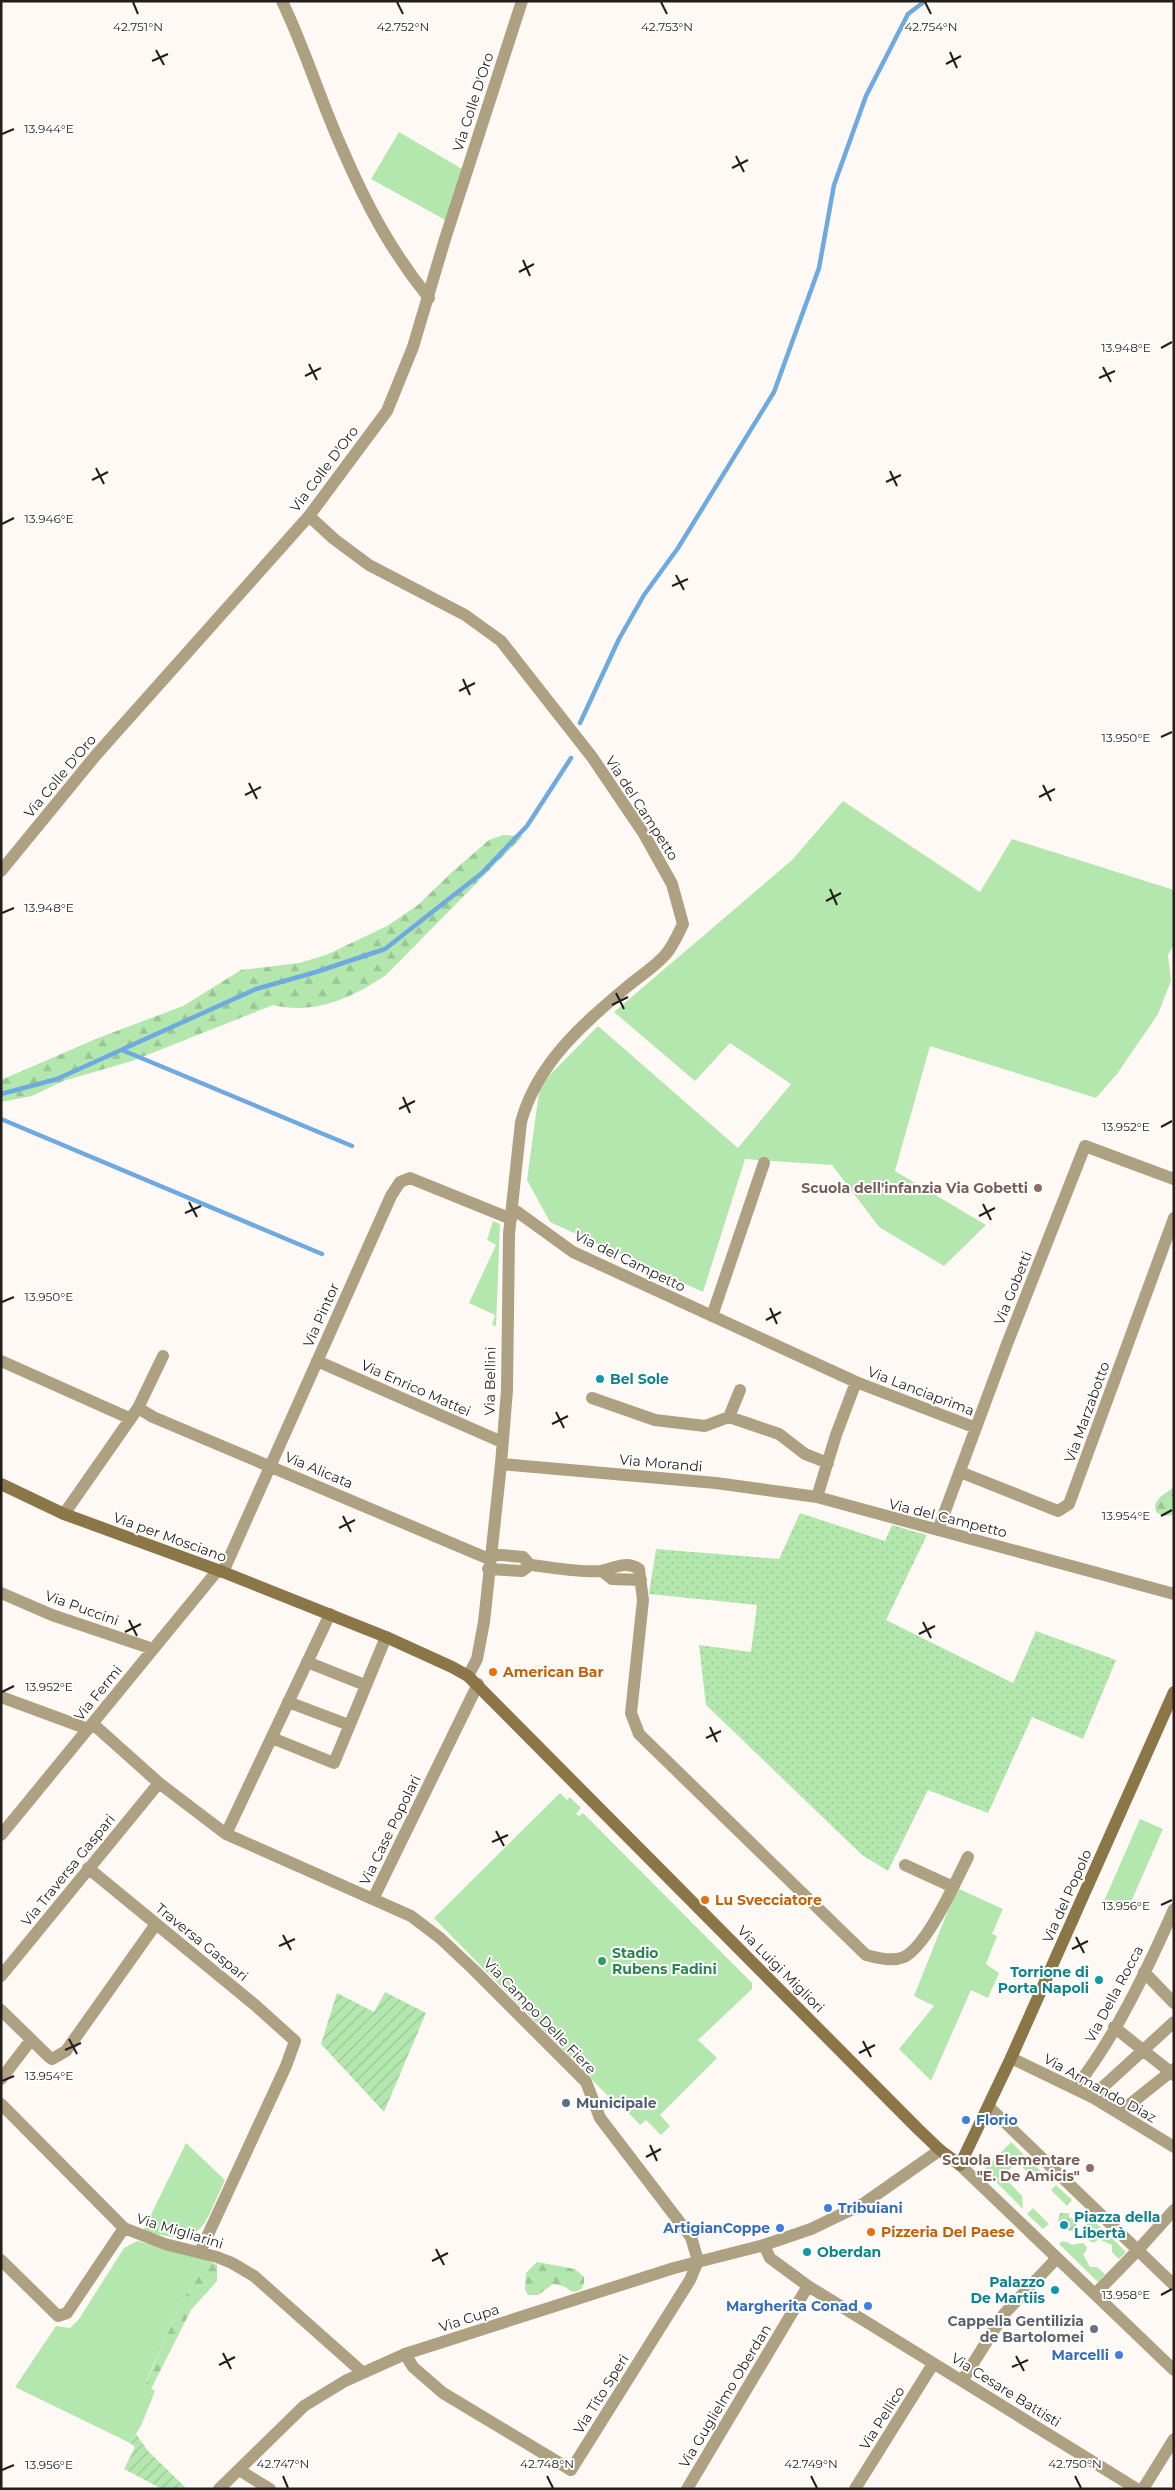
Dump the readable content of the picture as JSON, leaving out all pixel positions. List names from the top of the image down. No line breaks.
{"streets":{"main road":["Via per Mosciano","Via del Popolo","Via Luigi Migliori"],"street":["Via Colle D'Oro","Via del Campetto","Via Gobetti","Via Pintor","Via Bellini","Via Enrico Mattei","Via Lanciaprima","Via Marzabotto","Via Morandi","Via Alicata","Via Puccini","Via Fermi","Via Case Popolari","Via Traversa Gaspari","Traversa Gaspari","Via Della Rocca","Via Campo Delle Fiere","Via Armando Diaz","Via Migliarini","Via Cupa","Via Cesare Battisti","Via Tito Speri","Via Guglielmo Oberdan","Via Pellico"]},"crossings":[["Via Colle D'Oro","Via del Campetto"],["Via del Campetto","Via Gobetti"],["Via del Campetto","Via Pintor"],["Via del Campetto","Via Bellini"],["Via del Campetto","Via Lanciaprima"],["Via del Campetto","Via Morandi"],["Via Gobetti","Via Lanciaprima"],["Via Gobetti","Via Marzabotto"],["Via Pintor","Via Bellini"],["Via Pintor","Via Enrico Mattei"],["Via Pintor","Via Alicata"],["Via Pintor","Via per Mosciano"],["Via Pintor","Via Fermi"],["Via Bellini","Via Enrico Mattei"],["Via Bellini","Via Morandi"],["Via Bellini","Via Alicata"],["Via Bellini","Via per Mosciano"],["Via Bellini","Via Case Popolari"],["Via Bellini","Via Luigi Migliori"],["Via per Mosciano","Via Fermi"],["Via per Mosciano","Via Case Popolari"],["Via per Mosciano","Via Luigi Migliori"],["Via Puccini","Via Fermi"],["Via Case Popolari","Via Luigi Migliori"],["Via Case Popolari","Via Campo Delle Fiere"],["Via Traversa Gaspari","Traversa Gaspari"],["Via del Popolo","Via Luigi Migliori"],["Via del Popolo","Via Armando Diaz"],["Traversa Gaspari","Via Migliarini"],["Via Della Rocca","Via Armando Diaz"],["Via Campo Delle Fiere","Via Cupa"],["Via Campo Delle Fiere","Via Tito Speri"],["Via Migliarini","Via Cupa"],["Via Cupa","Via Tito Speri"],["Via Cesare Battisti","Via Guglielmo Oberdan"],["Via Cesare Battisti","Via Pellico"]],"places":["Scuola dell'infanzia Via Gobetti","Bel Sole","American Bar","Lu Svecciatore","Stadio Rubens Fadini","Torrione di Porta Napoli","Municipale","Florio","Scuola Elementare \"E. De Amicis\"","Tribuiani","Piazza della Libertà","ArtigianCoppe","Pizzeria Del Paese","Oberdan","Palazzo De Martiis","Margherita Conad","Cappella Gentilizia de Bartolomei","Marcelli"],"coordinates":["42.751°N","42.752°N","42.753°N","42.754°N","13.944°E","13.948°E","13.946°E","13.950°E","13.952°E","13.954°E","13.956°E","13.958°E","42.747°N","42.748°N","42.749°N","42.750°N"]}
